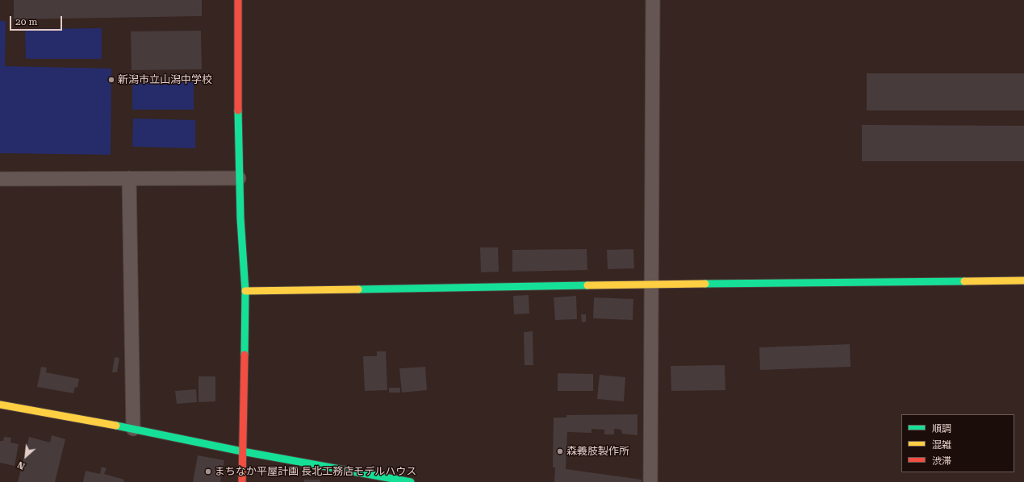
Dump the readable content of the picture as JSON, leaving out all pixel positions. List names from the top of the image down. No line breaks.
{"places":["新潟市立山潟中学校","森義肢製作所","まちなか平屋計画 長北工務店モデルハウス"],"legend":["順調","混雑","渋滞"],"scale_bar":"20 m","north":"bottom left"}
